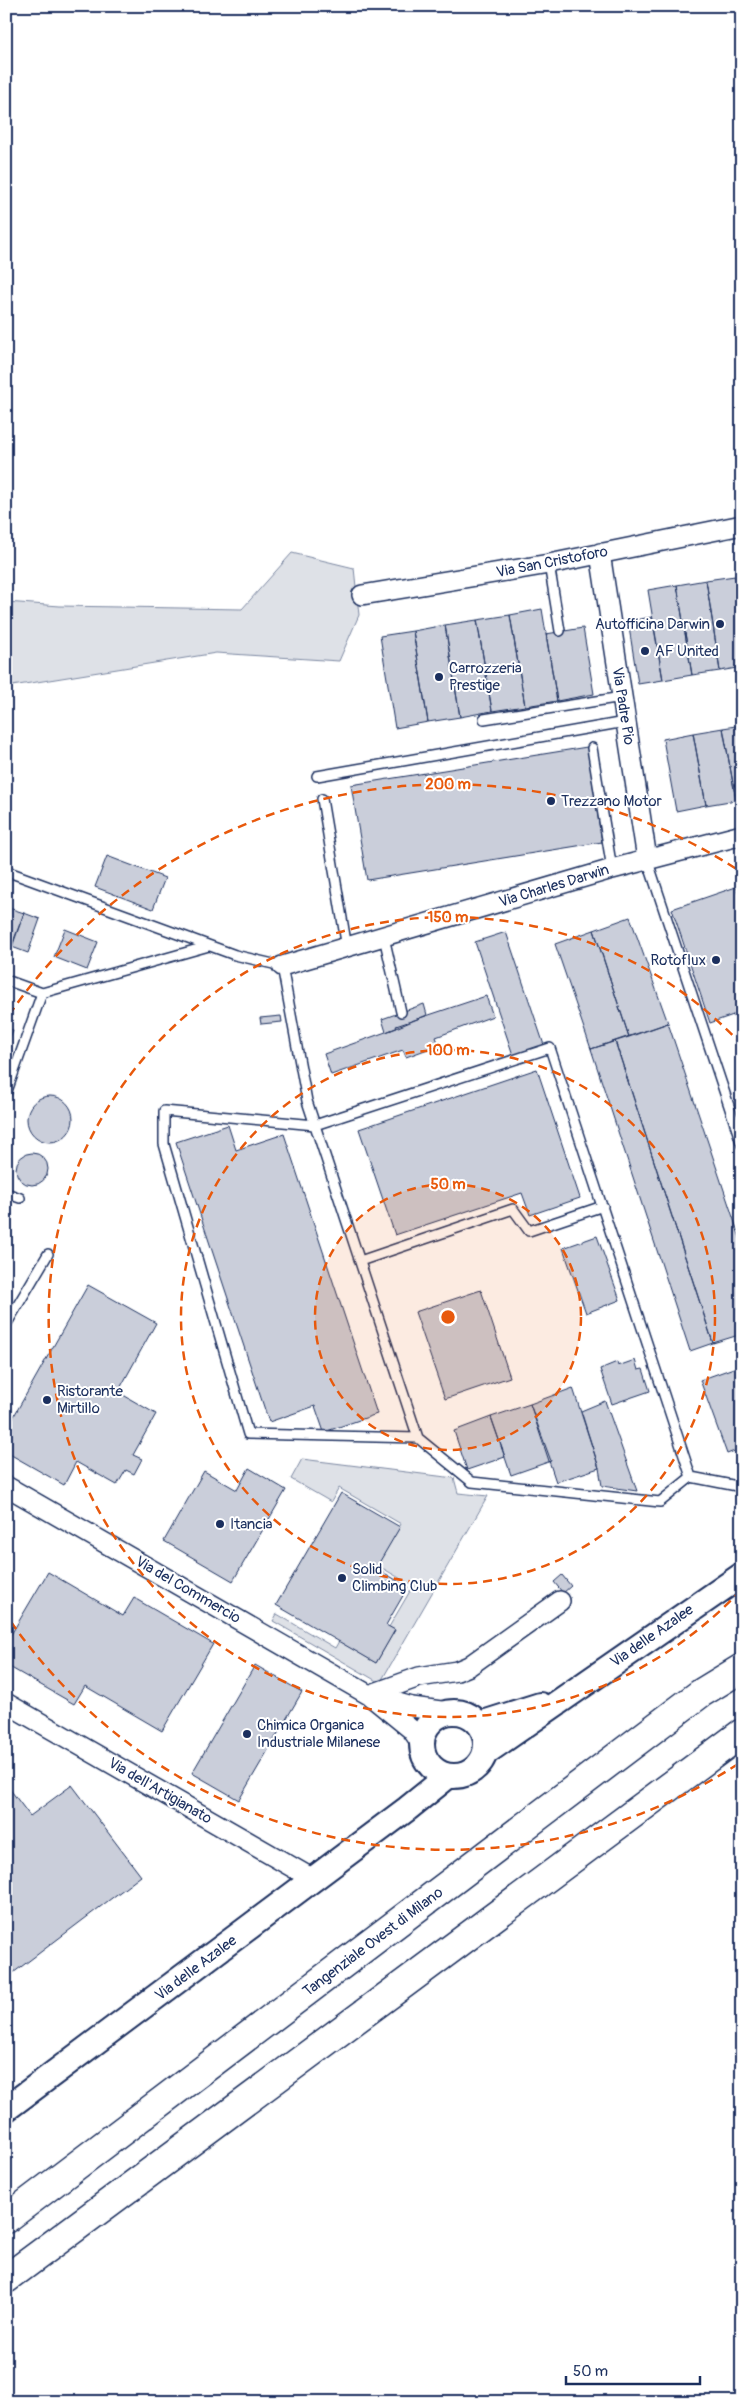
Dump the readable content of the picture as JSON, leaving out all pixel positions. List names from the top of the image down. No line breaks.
{"streets":{"highway":["Tangenziale Ovest di Milano"],"street":["Via San Cristoforo","Via Padre Pio","Via Charles Darwin","Via del Commercio","Via delle Azalee","Via dell'Artigianato"]},"crossings":[["Via San Cristoforo","Via Padre Pio"],["Via Padre Pio","Via Charles Darwin"],["Via del Commercio","Via delle Azalee"],["Via delle Azalee","Via dell'Artigianato"]],"places":["Autofficina Darwin","AF United","Carrozzeria Prestige","Trezzano Motor","Rotoflux","Ristorante Mirtillo","Itancia","Solid Climbing Club","Chimica Organica Industriale Milanese"],"scale_bar":"50 m","rings":["200 m","150 m","100 m","50 m"]}
